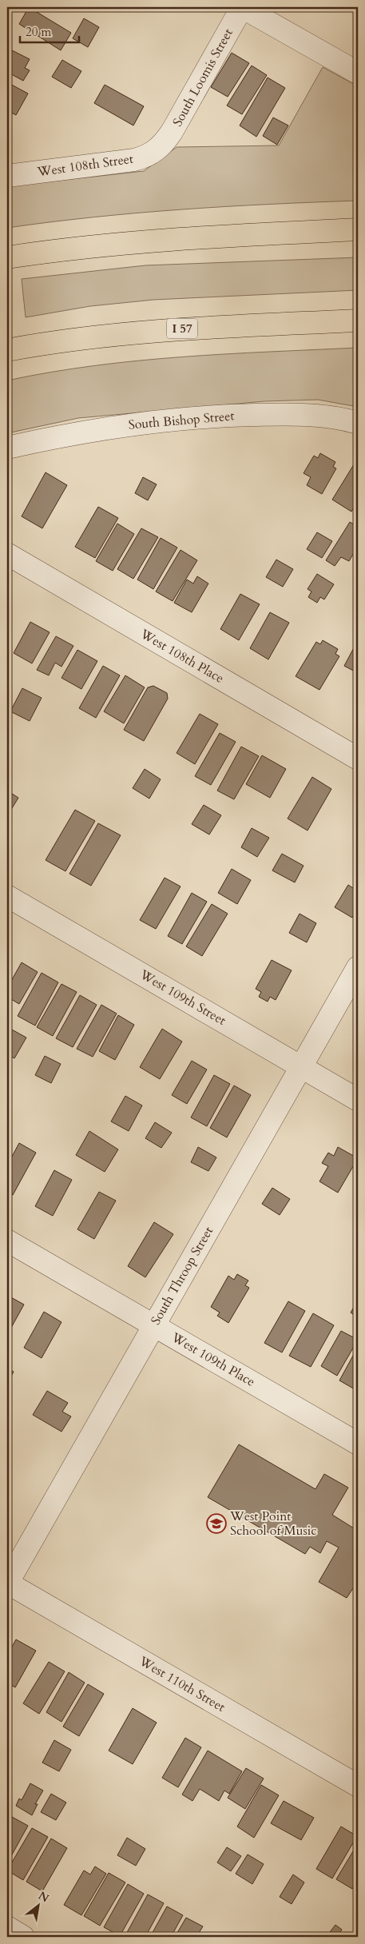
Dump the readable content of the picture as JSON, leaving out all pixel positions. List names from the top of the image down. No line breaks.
{"streets":{"highway":["I 57"],"street":["South Loomis Street","West 108th Street","South Bishop Street","West 108th Place","West 109th Street","South Throop Street","West 109th Place","West 110th Street"]},"crossings":[["South Loomis Street","West 108th Street"],["West 109th Street","South Throop Street"],["South Throop Street","West 109th Place"],["South Throop Street","West 110th Street"]],"places":{"school or university":["West Point School of Music"]},"scale_bar":"20 m","north":"top right"}
